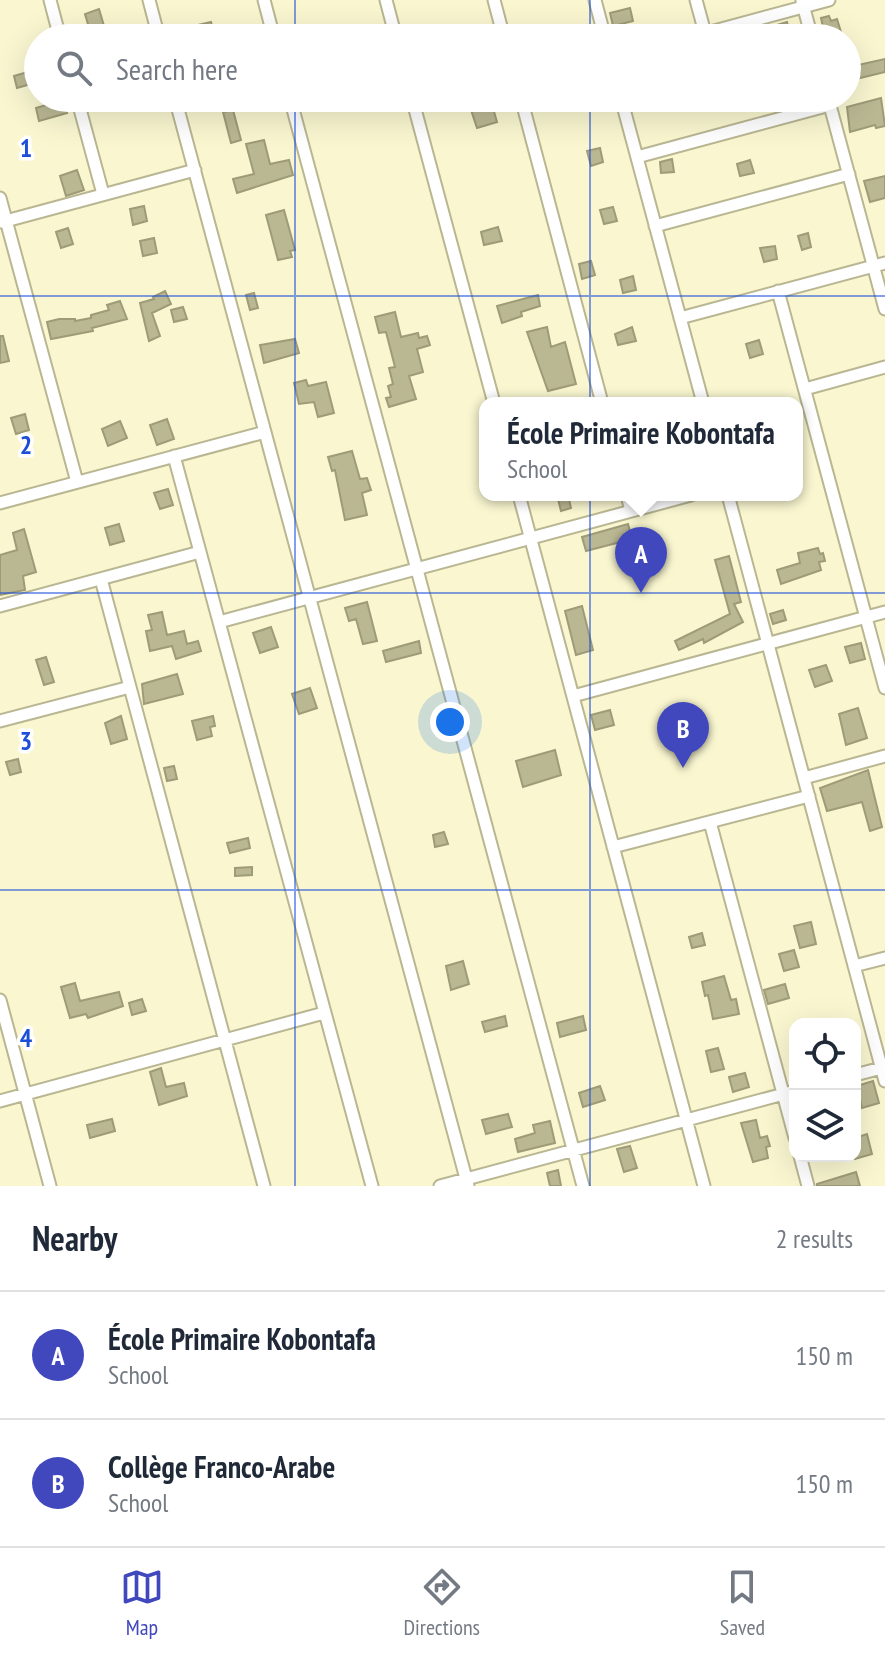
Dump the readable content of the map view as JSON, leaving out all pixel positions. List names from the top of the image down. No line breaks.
{"page":{"search":"Search here","popup":["École Primaire Kobontafa","School"],"pins":["A","B"],"heading":["Nearby","2 results"],"list":[{"mark":"A","name":"École Primaire Kobontafa","note":"School","value":"150 m"},{"mark":"B","name":"Collège Franco-Arabe","note":"School","value":"150 m"}],"nav":["Map","Directions","Saved"]},"grid":{"rows":["1","2","3","4"]}}
